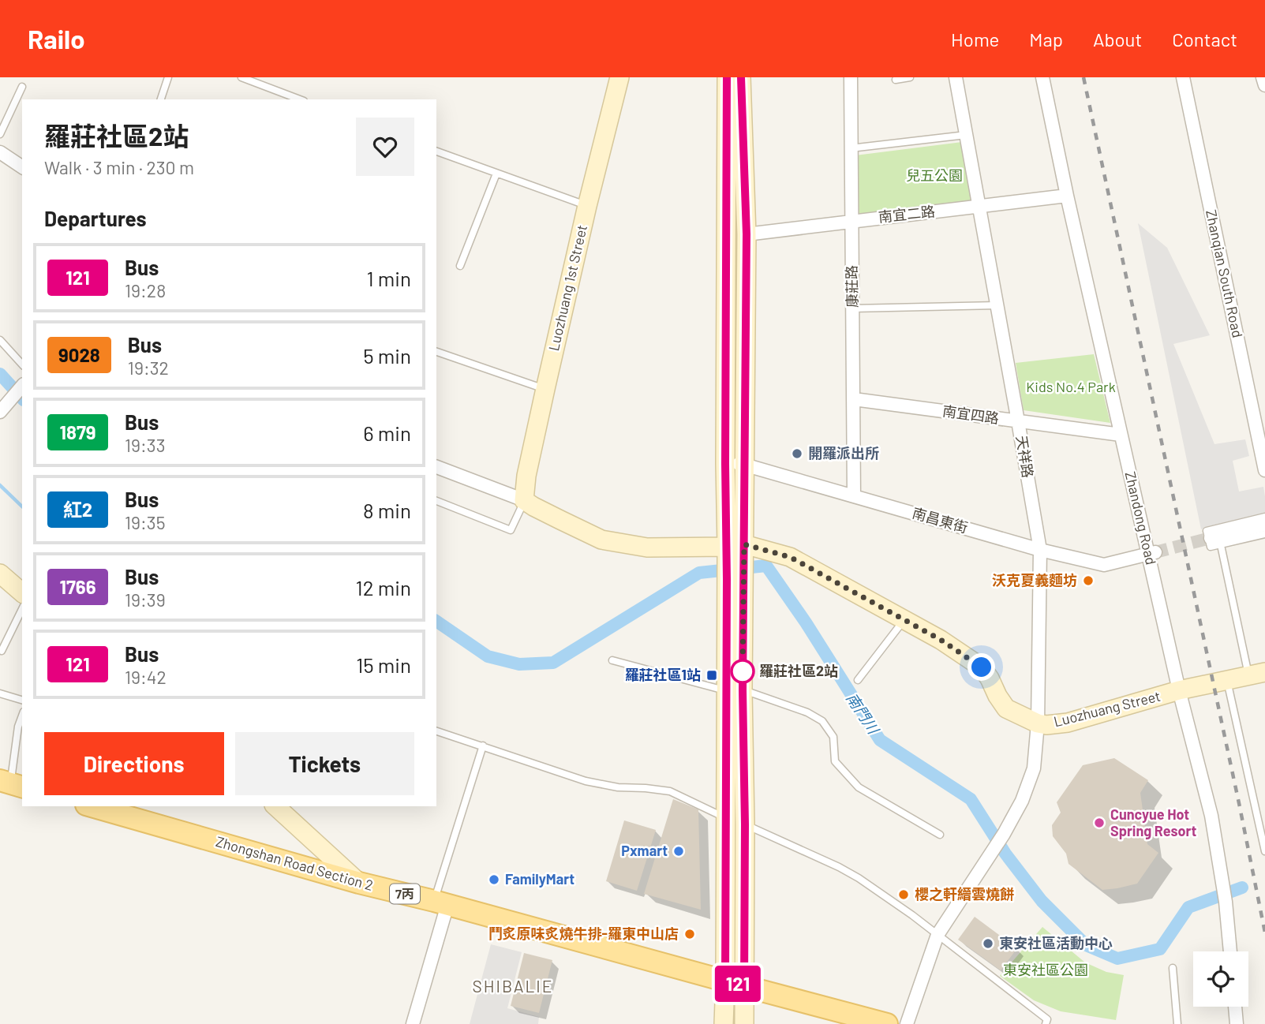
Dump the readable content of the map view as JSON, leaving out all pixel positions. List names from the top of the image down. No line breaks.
{"streets":{"main road":["Zhongshan Road Section 2","7丙"],"street":["南宜二路","Zhanqian South Road","康莊路","Luozhuang 1st Street","南宜四路","天祥路","Zhandong Road","南昌東街","Luozhuang Street"]},"crossings":[["南宜二路","康莊路"],["南宜二路","天祥路"],["南宜二路","Zhandong Road"],["康莊路","南宜四路"],["康莊路","南昌東街"],["Luozhuang 1st Street","Luozhuang Street"],["南宜四路","天祥路"],["南宜四路","Zhandong Road"],["天祥路","南昌東街"],["天祥路","Luozhuang Street"],["Zhandong Road","南昌東街"],["Zhandong Road","Luozhuang Street"]],"districts":["SHIBALIE"],"water":["南門川"],"parks":["兒五公園","Kids No.4 Park","東安社區公園"],"places":{"other":["開羅派出所","沃克夏義麵坊","羅莊社區2站","Cuncyue Hot Spring Resort","Pxmart","FamilyMart","櫻之軒縉雲燒餅","鬥炙原味炙燒牛排-羅東中山店","東安社區活動中心"],"transit":["羅莊社區1站"]},"lines":["bus line 121"],"page":{"header":"Railo","nav":["Home","Map","About","Contact"],"on_map":"121","heading":[["羅莊社區2站","Walk · 3 min · 230 m"],"Departures"],"list":[{"mark":"121","name":"Bus","note":"19:28","value":"1 min"},{"mark":"9028","name":"Bus","note":"19:32","value":"5 min"},{"mark":"1879","name":"Bus","note":"19:33","value":"6 min"},{"mark":"紅2","name":"Bus","note":"19:35","value":"8 min"},{"mark":"1766","name":"Bus","note":"19:39","value":"12 min"},{"mark":"121","name":"Bus","note":"19:42","value":"15 min"}],"buttons":["Directions","Tickets"]}}
